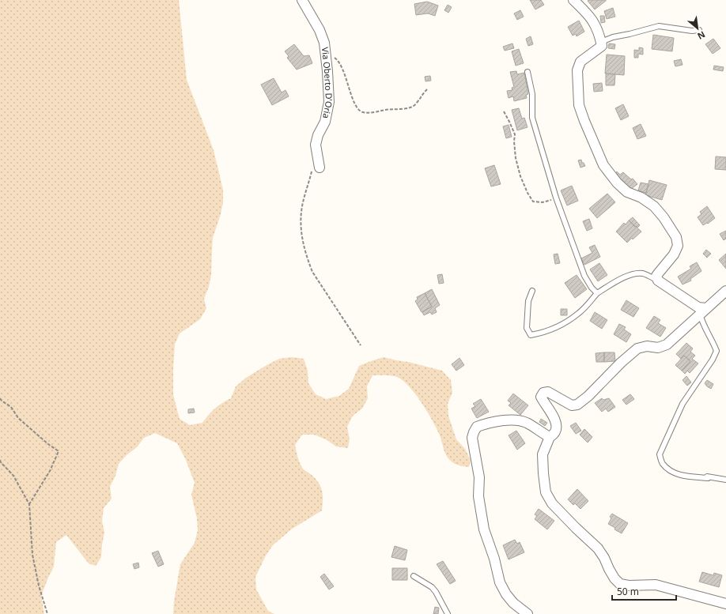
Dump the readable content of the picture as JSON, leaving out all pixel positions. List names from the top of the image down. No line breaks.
{"streets":{"street":["Via Oberto D'Oria"]},"scale_bar":"50 m","north":"bottom right"}
